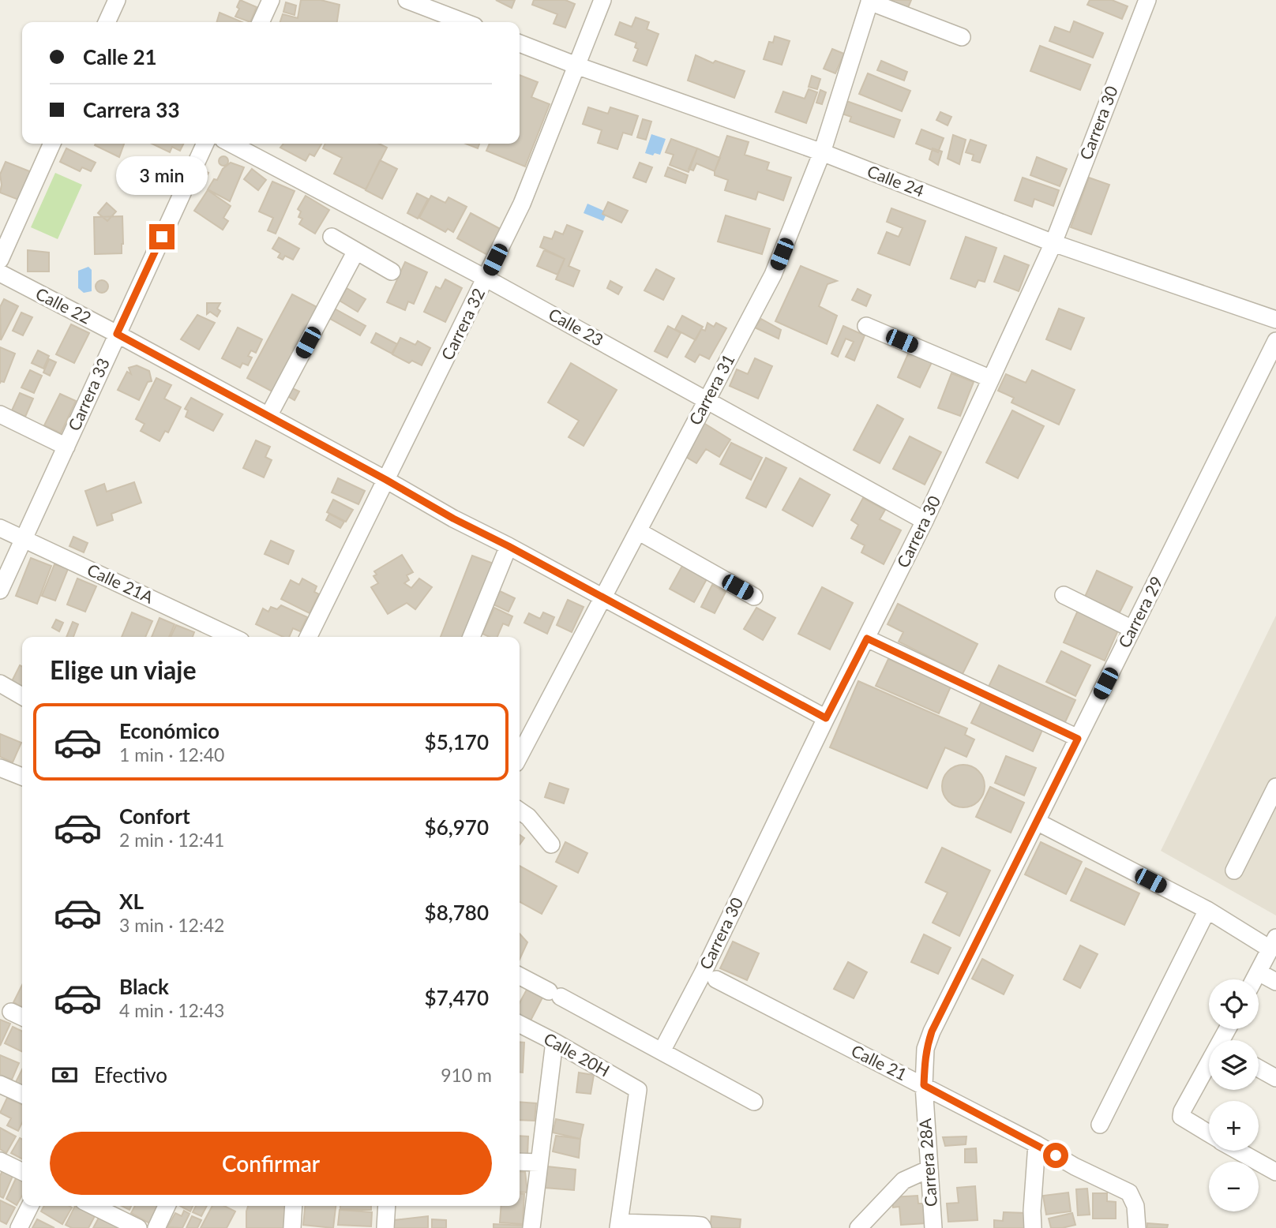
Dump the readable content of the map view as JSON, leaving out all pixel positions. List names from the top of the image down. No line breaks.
{"streets":{"street":["Carrera 30","Calle 24","Calle 22","Carrera 32","Calle 23","Carrera 31","Carrera 33","Calle 21A","Carrera 29","Calle 20H","Calle 21","Carrera 28A"]},"crossings":[["Carrera 30","Calle 24"],["Carrera 30","Calle 22"],["Carrera 30","Calle 23"],["Calle 24","Carrera 32"],["Calle 24","Carrera 31"],["Calle 22","Carrera 32"],["Calle 22","Carrera 31"],["Calle 22","Carrera 33"],["Carrera 32","Calle 23"],["Calle 23","Carrera 31"],["Carrera 33","Calle 21A"],["Carrera 29","Carrera 28A"],["Calle 21","Carrera 28A"]],"page":{"banner":["Calle 21","Carrera 33"],"bubble":"3 min","heading":"Elige un viaje","list":[{"name":"Económico","note":"1 min · 12:40","value":"$5,170"},{"name":"Confort","note":"2 min · 12:41","value":"$6,970"},{"name":"XL","note":"3 min · 12:42","value":"$8,780"},{"name":"Black","note":"4 min · 12:43","value":"$7,470"}],"map_buttons":["+","−"],"pay":["Efectivo","910 m"],"buttons":"Confirmar"}}
